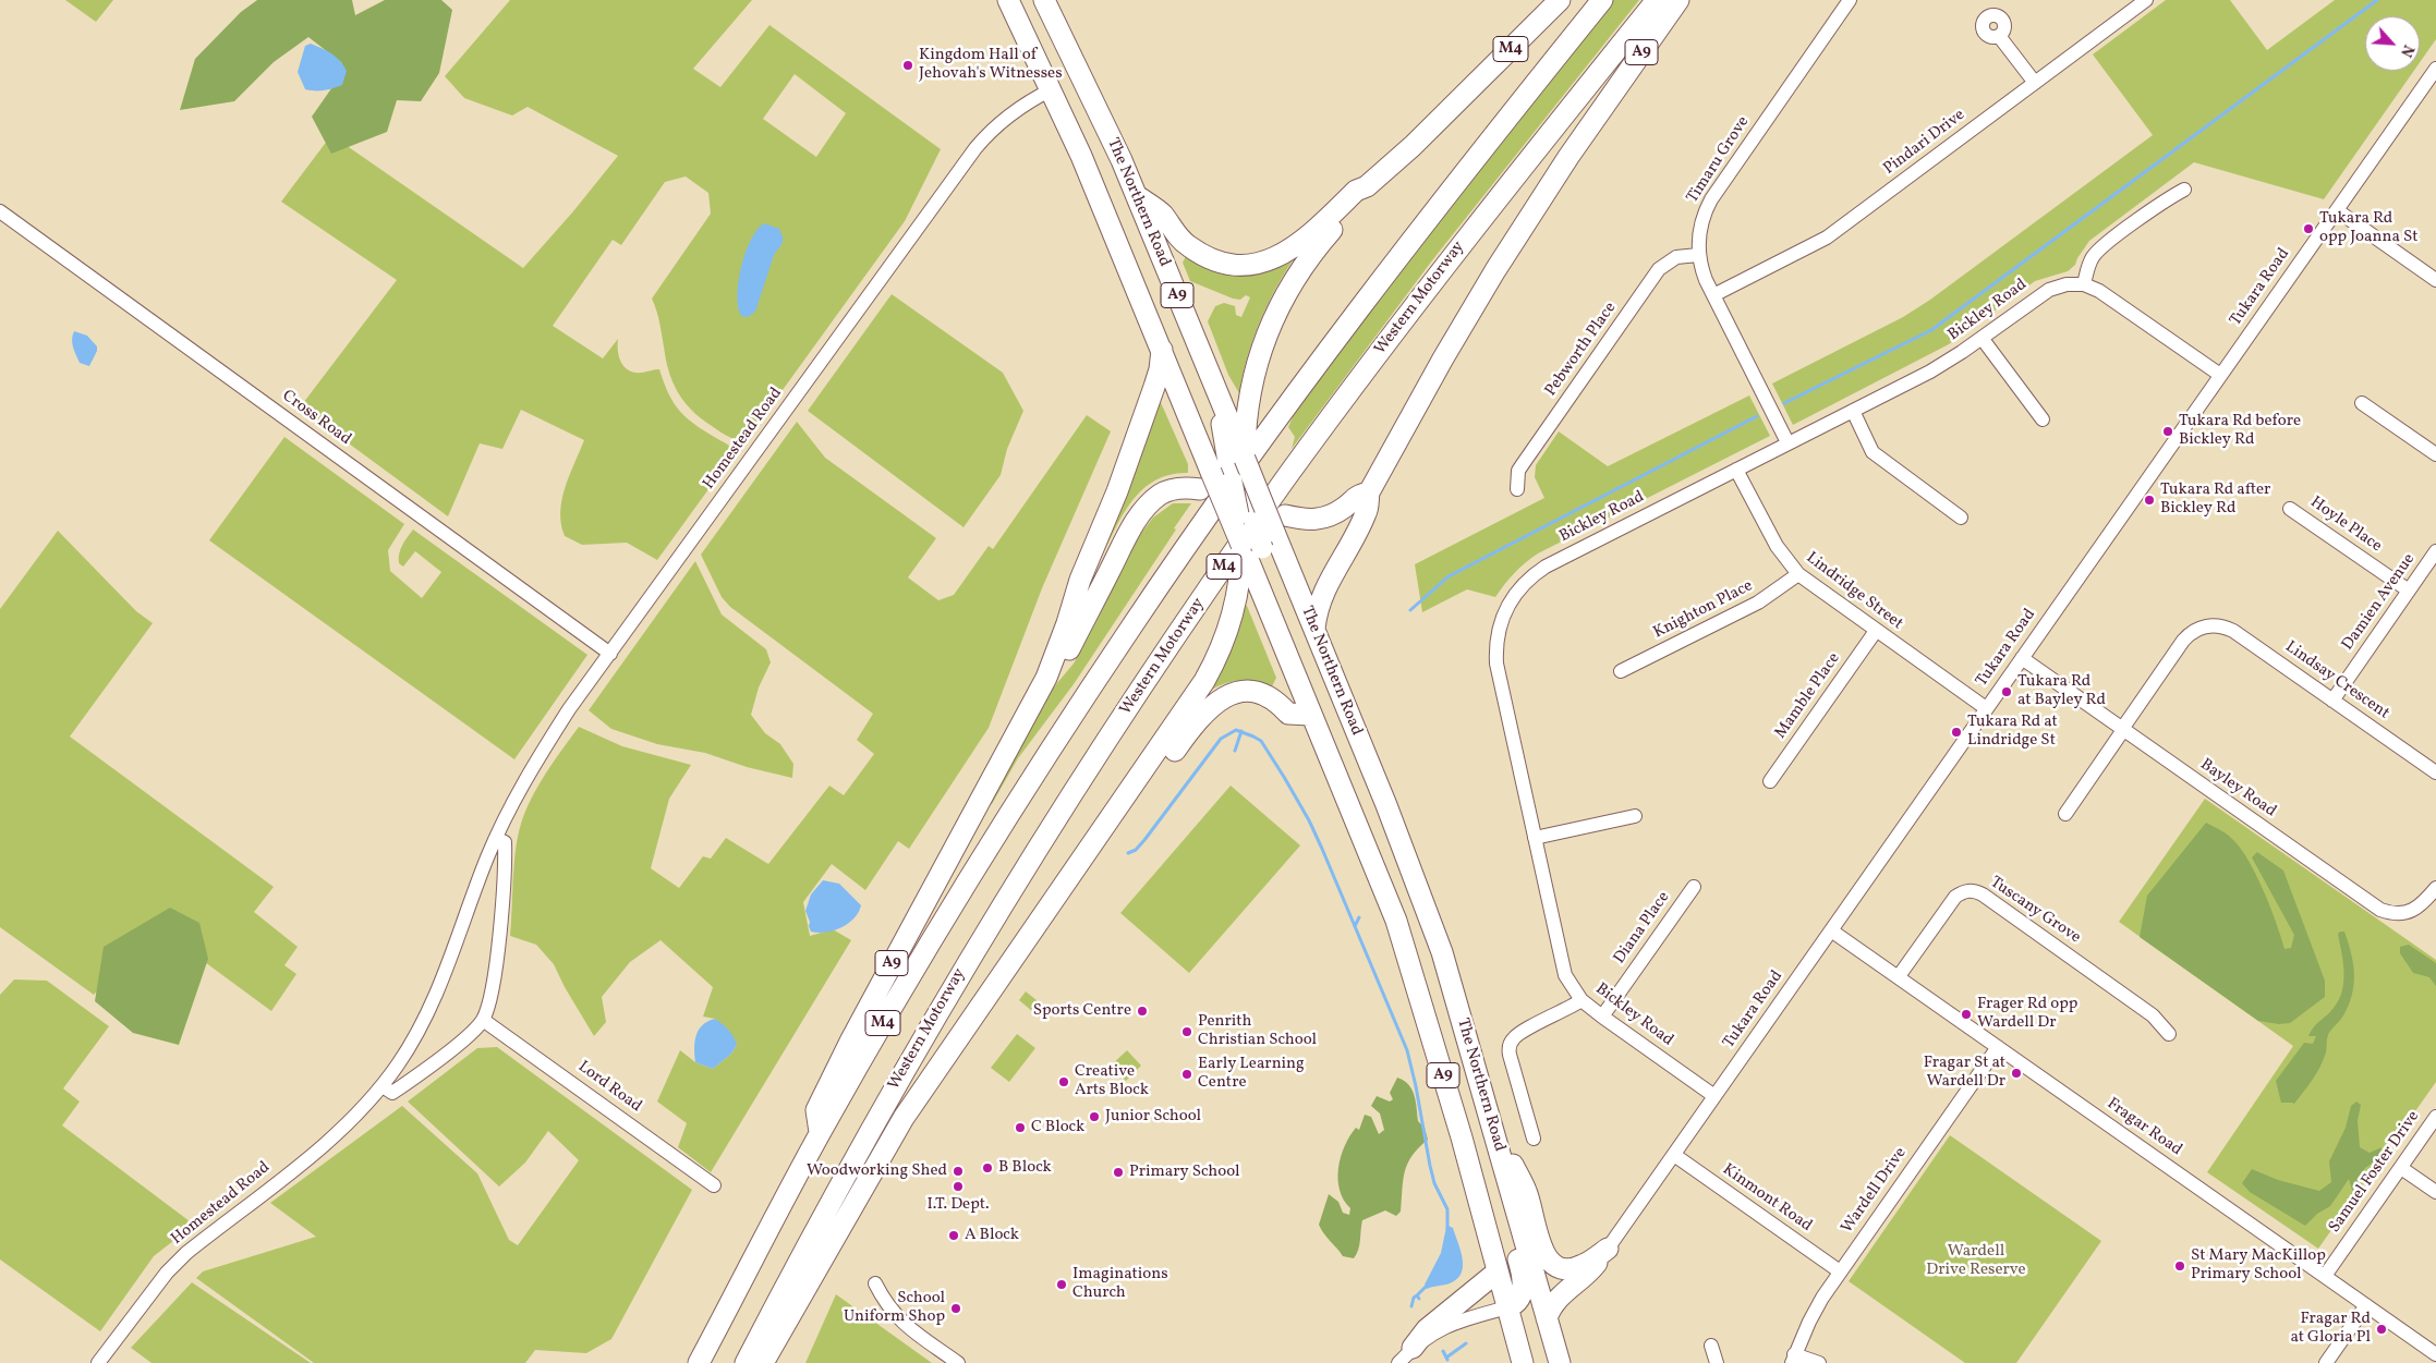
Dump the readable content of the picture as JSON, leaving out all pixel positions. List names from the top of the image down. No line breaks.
{"streets":{"highway":["M4","A9","The Northern Road","Western Motorway"],"street":["Pindari Drive","Timaru Grove","Tukara Road","Bickley Road","Pebworth Place","Cross Road","Homestead Road","Hoyle Place","Lindridge Street","Damien Avenue","Knighton Place","Lindsay Crescent","Mamble Place","Bayley Road","Tuscany Grove","Diana Place","Lord Road","Fragar Road","Samuel Foster Drive","Wardell Drive","Kinmont Road"]},"crossings":[["M4","A9"],["M4","The Northern Road"],["A9","The Northern Road"],["Pindari Drive","Timaru Grove"],["Timaru Grove","Bickley Road"],["Timaru Grove","Pebworth Place"],["The Northern Road","Homestead Road"],["Tukara Road","Bickley Road"],["Tukara Road","Lindridge Street"],["Tukara Road","Bayley Road"],["Tukara Road","Fragar Road"],["Tukara Road","Kinmont Road"],["Bickley Road","Lindridge Street"],["Bickley Road","Diana Place"],["Cross Road","Homestead Road"],["Hoyle Place","Damien Avenue"],["Lindridge Street","Knighton Place"],["Lindridge Street","Mamble Place"],["Damien Avenue","Lindsay Crescent"],["Lindsay Crescent","Bayley Road"],["Tuscany Grove","Fragar Road"],["Fragar Road","Samuel Foster Drive"],["Fragar Road","Wardell Drive"],["Wardell Drive","Kinmont Road"]],"parks":["Wardell Drive Reserve"],"places":["Kingdom Hall of Jehovah's Witnesses","Tukara Rd opp Joanna St","Tukara Rd before Bickley Rd","Tukara Rd after Bickley Rd","Tukara Rd at Bayley Rd","Tukara Rd at Lindridge St","Sports Centre","Frager Rd opp Wardell Dr","Penrith Christian School","Fragar St at Wardell Dr","Early Learning Centre","Creative Arts Block","Junior School","C Block","B Block","Woodworking Shed","Primary School","I.T. Dept.","A Block","St Mary MacKillop Primary School","Imaginations Church","School Uniform Shop","Fragar Rd at Gloria Pl"],"north":"bottom right"}
